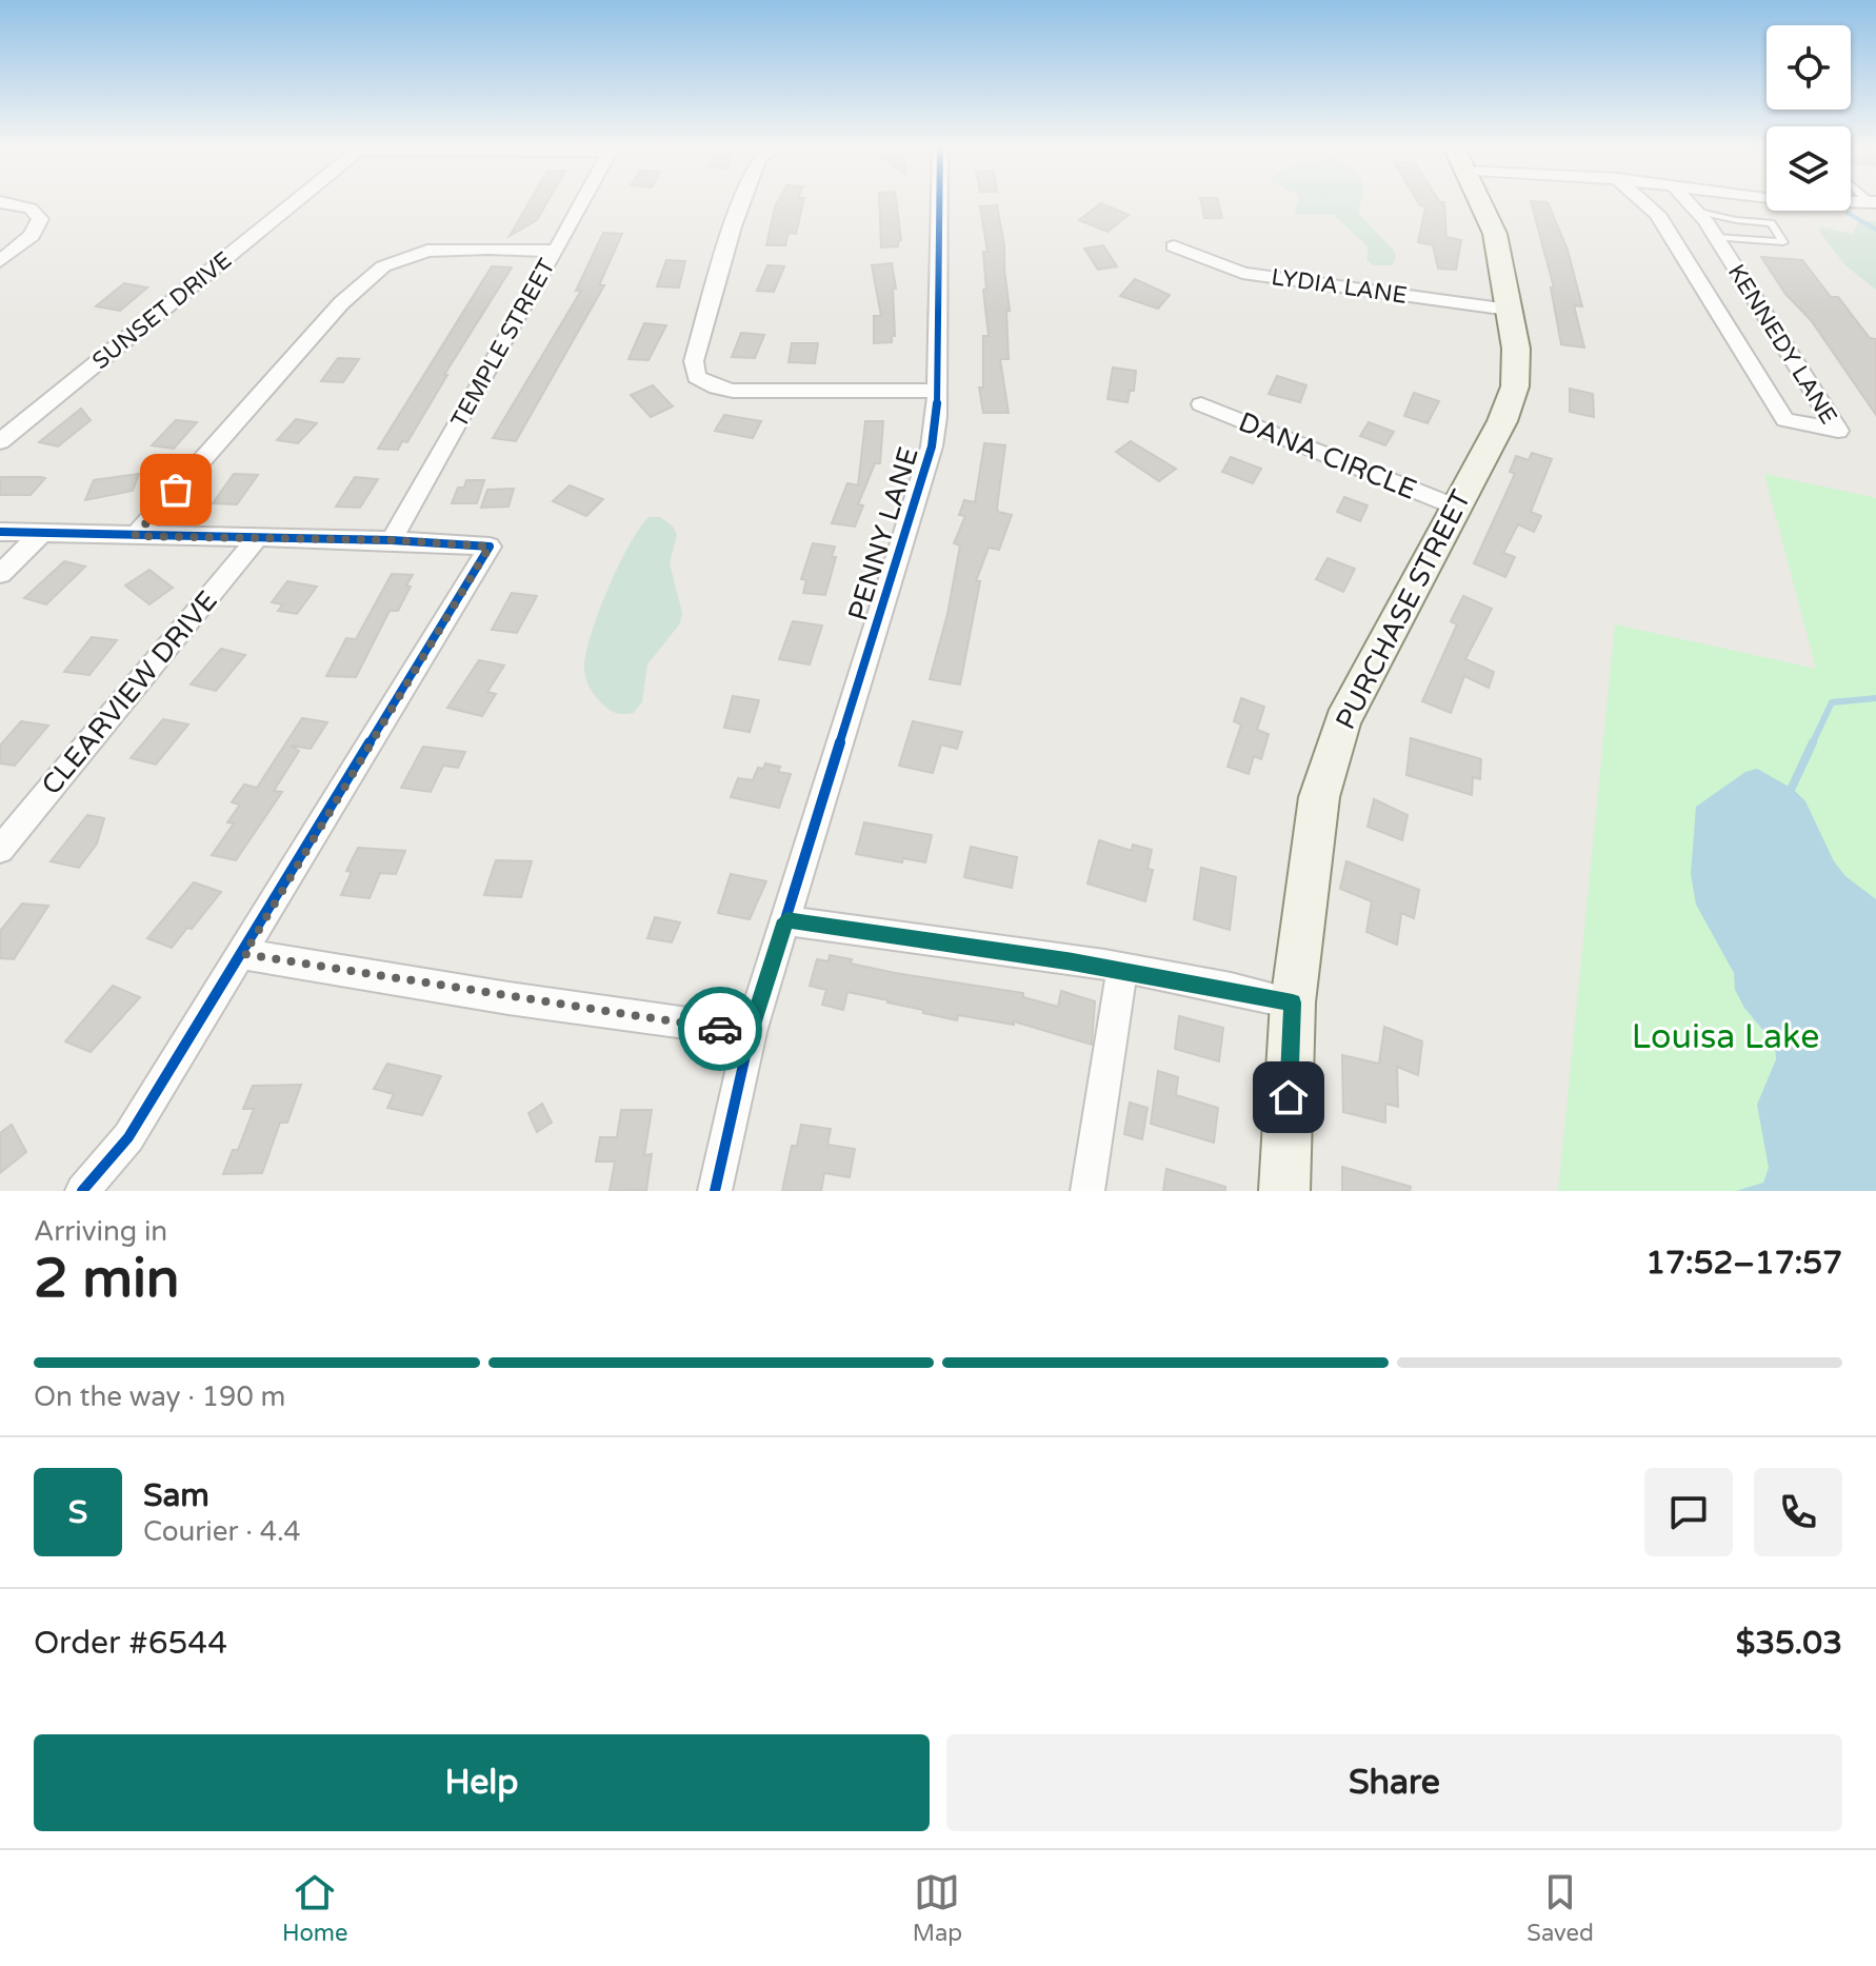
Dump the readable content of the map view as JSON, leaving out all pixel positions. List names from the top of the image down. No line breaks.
{"streets":{"main road":["PURCHASE STREET"],"street":["LYDIA LANE","SUNSET DRIVE","TEMPLE STREET","KENNEDY LANE","DANA CIRCLE","PENNY LANE","CLEARVIEW DRIVE"]},"crossings":[["LYDIA LANE","PURCHASE STREET"],["DANA CIRCLE","PURCHASE STREET"]],"parks":["Louisa Lake"],"page":{"heading":["2 min","Arriving in","17:52–17:57"],"panel":["Sam","Courier · 4.4","Order #6544","$35.03"],"bar":"On the way · 190 m","round":"S","buttons":["Help","Share"],"tabs":["Home","Map","Saved"]}}
